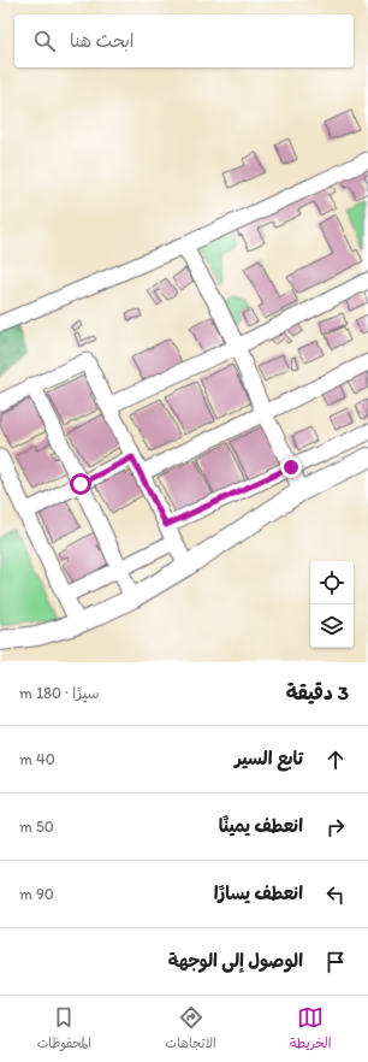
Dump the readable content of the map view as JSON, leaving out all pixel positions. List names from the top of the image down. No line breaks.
{"page":{"search":"ابحث هنا","heading":["3 دقيقة","سيرًا · 180 m"],"list":[["تابع السير","40 m"],["انعطف يمينًا","50 m"],["انعطف يسارًا","90 m"],"الوصول إلى الوجهة"],"nav":["الخريطة","الاتجاهات","المحفوظات"]}}
